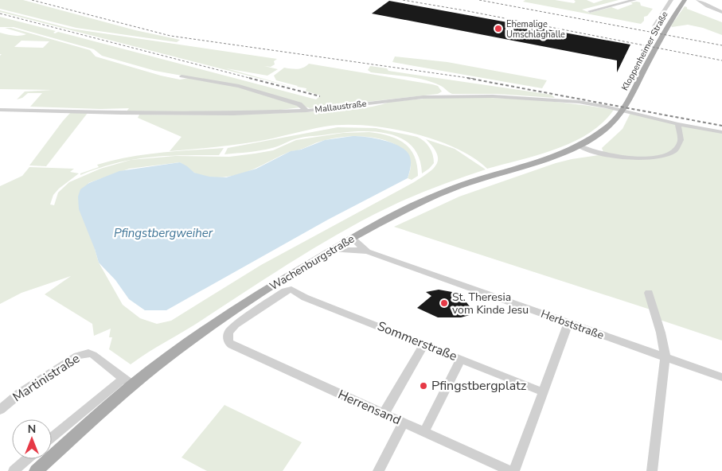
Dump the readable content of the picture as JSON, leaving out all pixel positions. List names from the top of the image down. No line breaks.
{"streets":{"main road":["Kloppenheimer Straße","Wachenburgstraße"],"street":["Mallaustraße","Herbststraße","Sommerstraße","Martinistraße","Herrensand"]},"crossings":[["Kloppenheimer Straße","Wachenburgstraße"],["Wachenburgstraße","Herbststraße"],["Wachenburgstraße","Sommerstraße"],["Wachenburgstraße","Martinistraße"],["Wachenburgstraße","Herrensand"]],"water":["Pfingstbergweiher"],"places":["Ehemalige Umschlaghalle","St. Theresia vom Kinde Jesu","Pfingstbergplatz"],"north":"top"}
